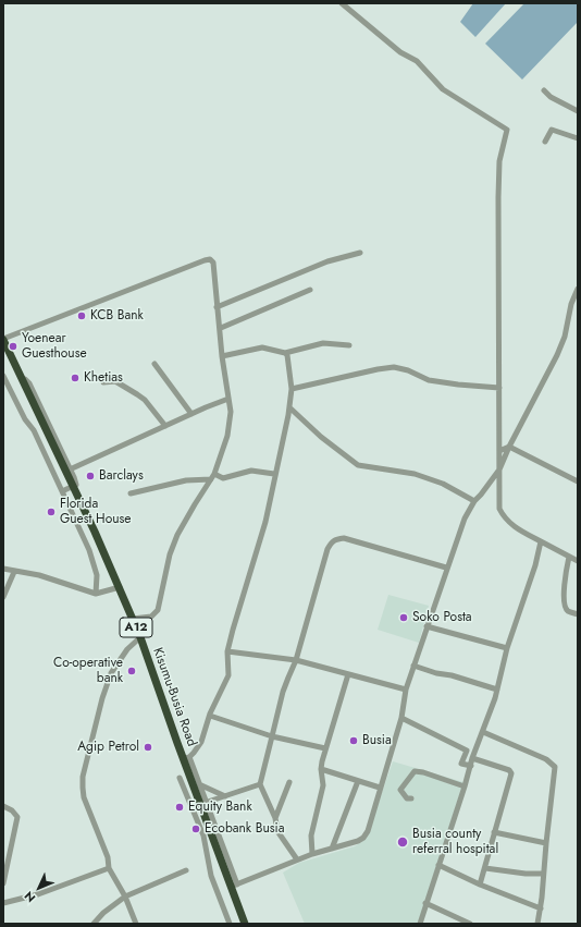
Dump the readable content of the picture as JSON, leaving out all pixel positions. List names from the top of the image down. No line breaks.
{"streets":{"highway":["A12","Kisumu-Busia Road"]},"places":["KCB Bank","Yoenear Guesthouse","Khetias","Barclays","Florida Guest House","Soko Posta","Co-operative bank","Busia","Agip Petrol","Equity Bank","Ecobank Busia","Busia county referral hospital"],"north":"bottom left"}
